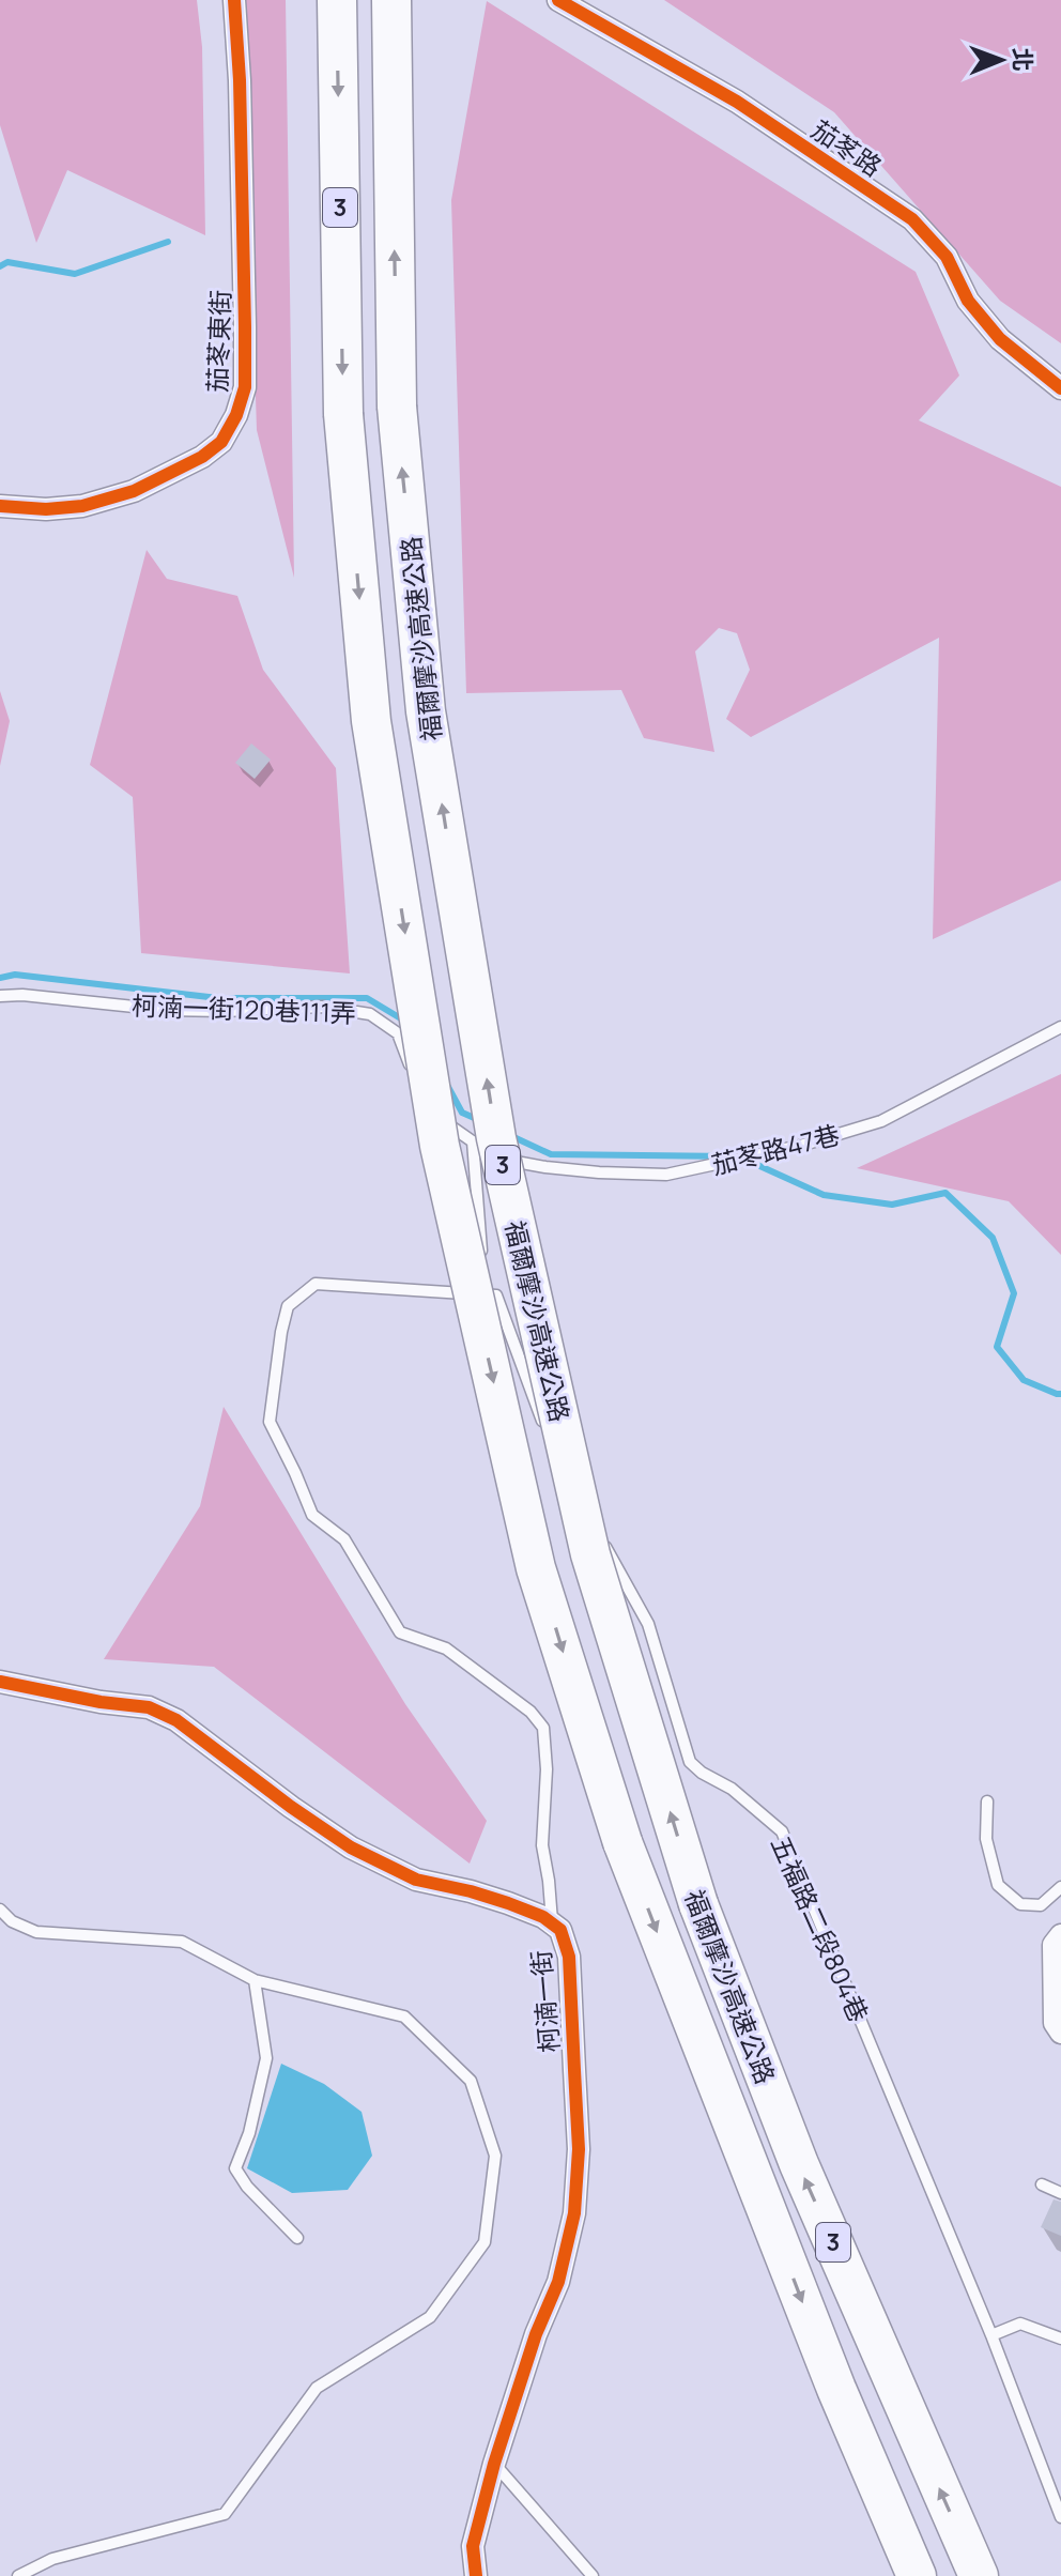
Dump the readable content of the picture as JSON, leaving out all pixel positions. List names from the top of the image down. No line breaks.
{"streets":{"highway":["3","福爾摩沙高速公路"],"street":["茄苳路","茄苳東街","柯湳一街"],"lane":["柯湳一街120巷111弄","茄苳路47巷","五福路二段804巷"]},"crossings":[["柯湳一街120巷111弄","茄苳路47巷"]],"north":"right"}
